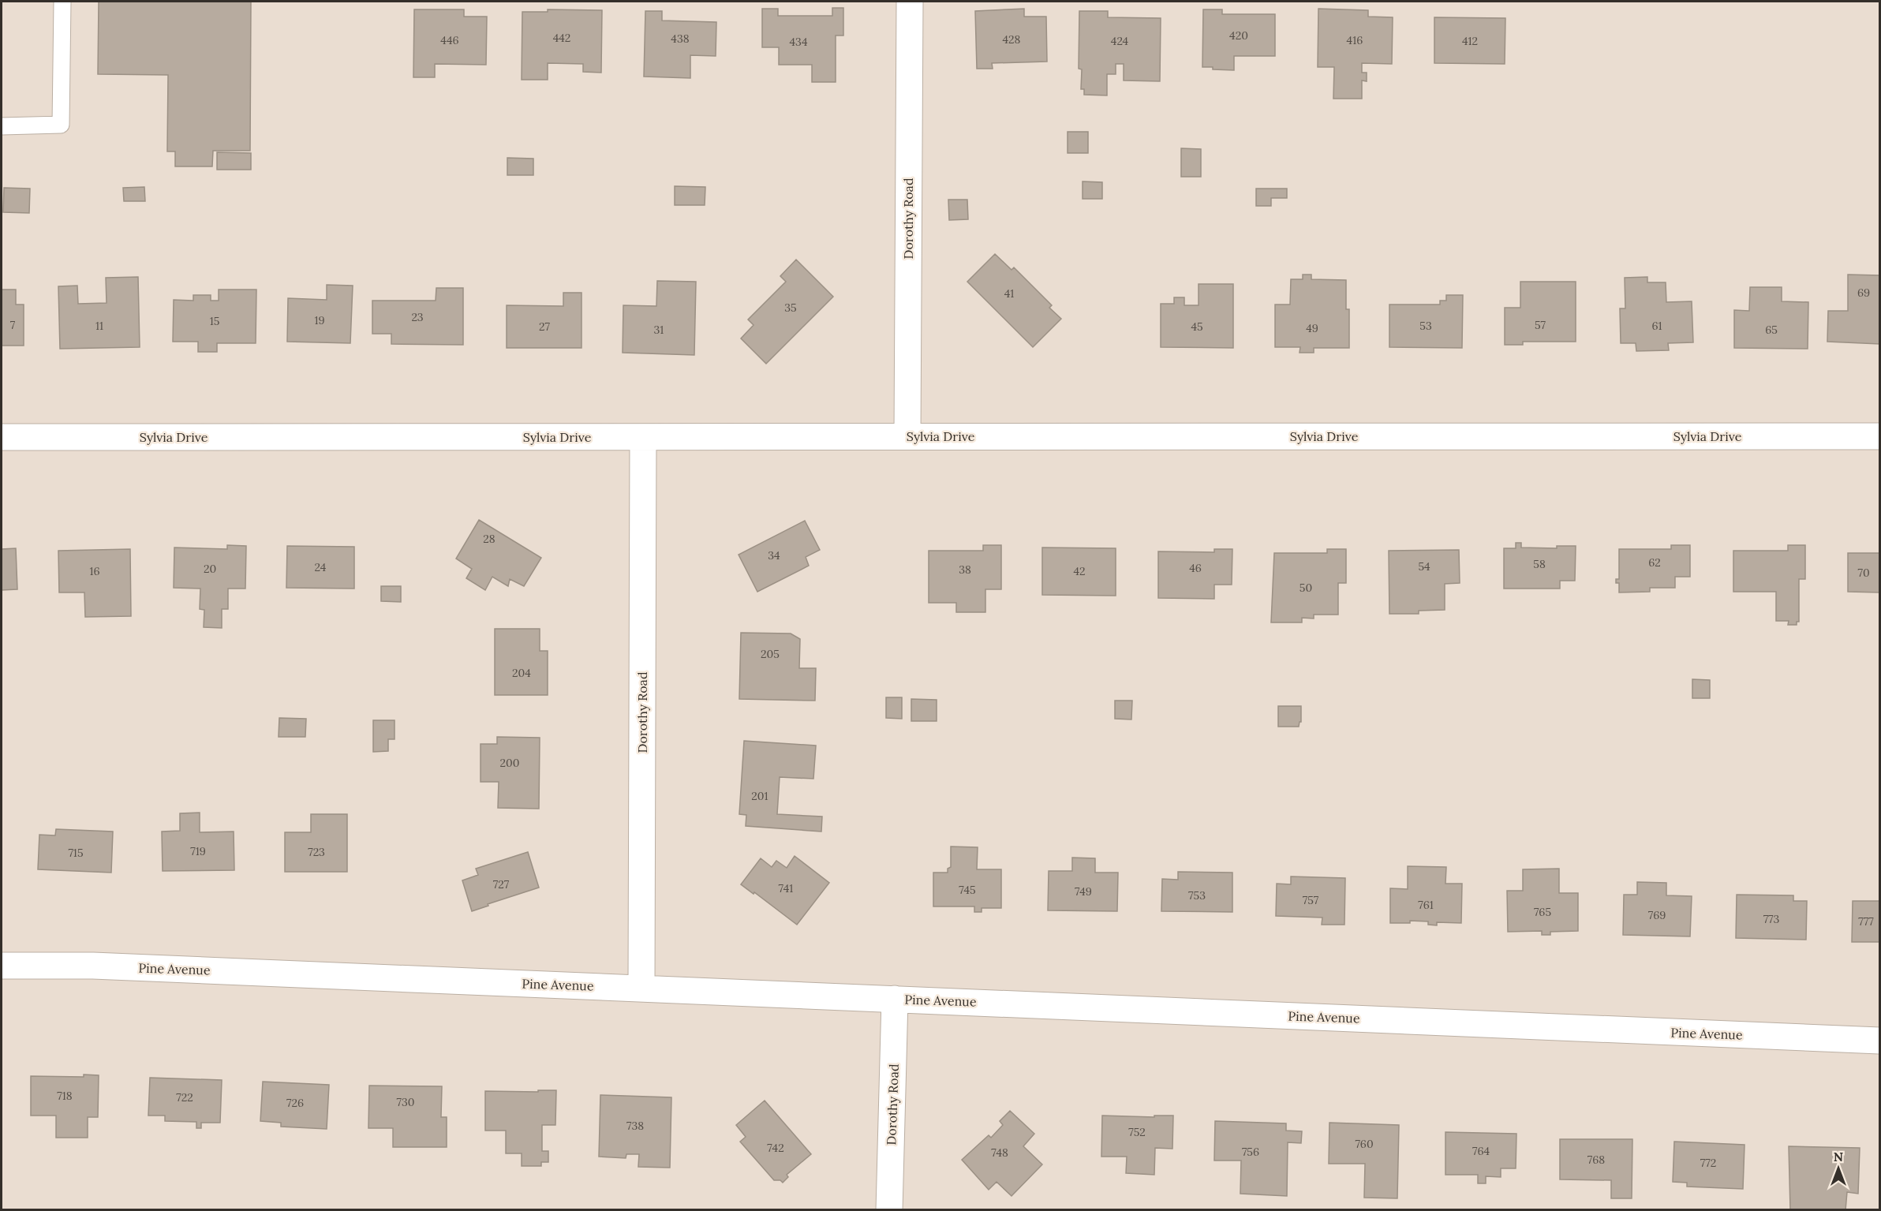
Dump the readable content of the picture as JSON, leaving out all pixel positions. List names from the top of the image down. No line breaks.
{"streets":{"street":["Dorothy Road","Sylvia Drive","Pine Avenue"]},"crossings":[["Dorothy Road","Sylvia Drive"],["Dorothy Road","Pine Avenue"]],"house_numbers":["420","442","438","428","446","416","424","412","434","69","41","35","23","19","15","7","57","11","53","61","27","45","49","31","65","28","34","62","58","54","24","46","20","38","16","42","70","50","205","204","200","201","719","723","715","727","741","745","749","753","757","761","765","769","773","777","718","722","730","726","738","752","760","742","764","756","748","768","772"],"north":"top"}
